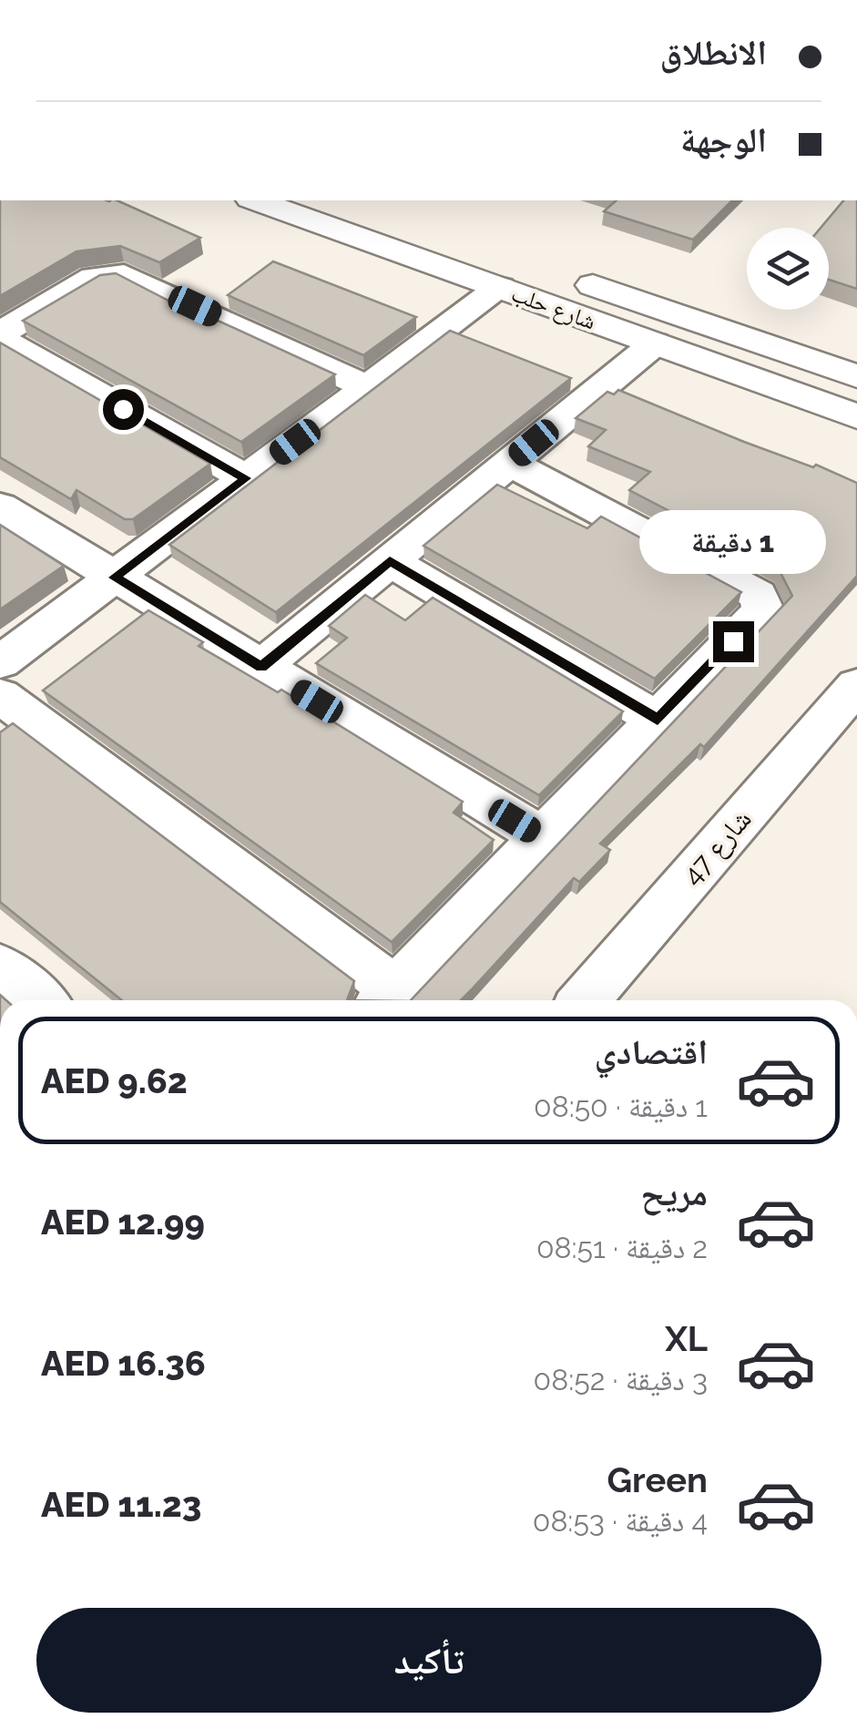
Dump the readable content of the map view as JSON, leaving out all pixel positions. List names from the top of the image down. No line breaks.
{"streets":{"street":["شارع حلب","شارع 47"]},"page":{"banner":["الانطلاق","الوجهة"],"bubble":"1 دقيقة","list":[{"name":"اقتصادي","note":"1 دقيقة · 08:50","value":"AED 9.62"},{"name":"مريح","note":"2 دقيقة · 08:51","value":"AED 12.99"},{"name":"XL","note":"3 دقيقة · 08:52","value":"AED 16.36"},{"name":"Green","note":"4 دقيقة · 08:53","value":"AED 11.23"}],"buttons":"تأكيد"}}
